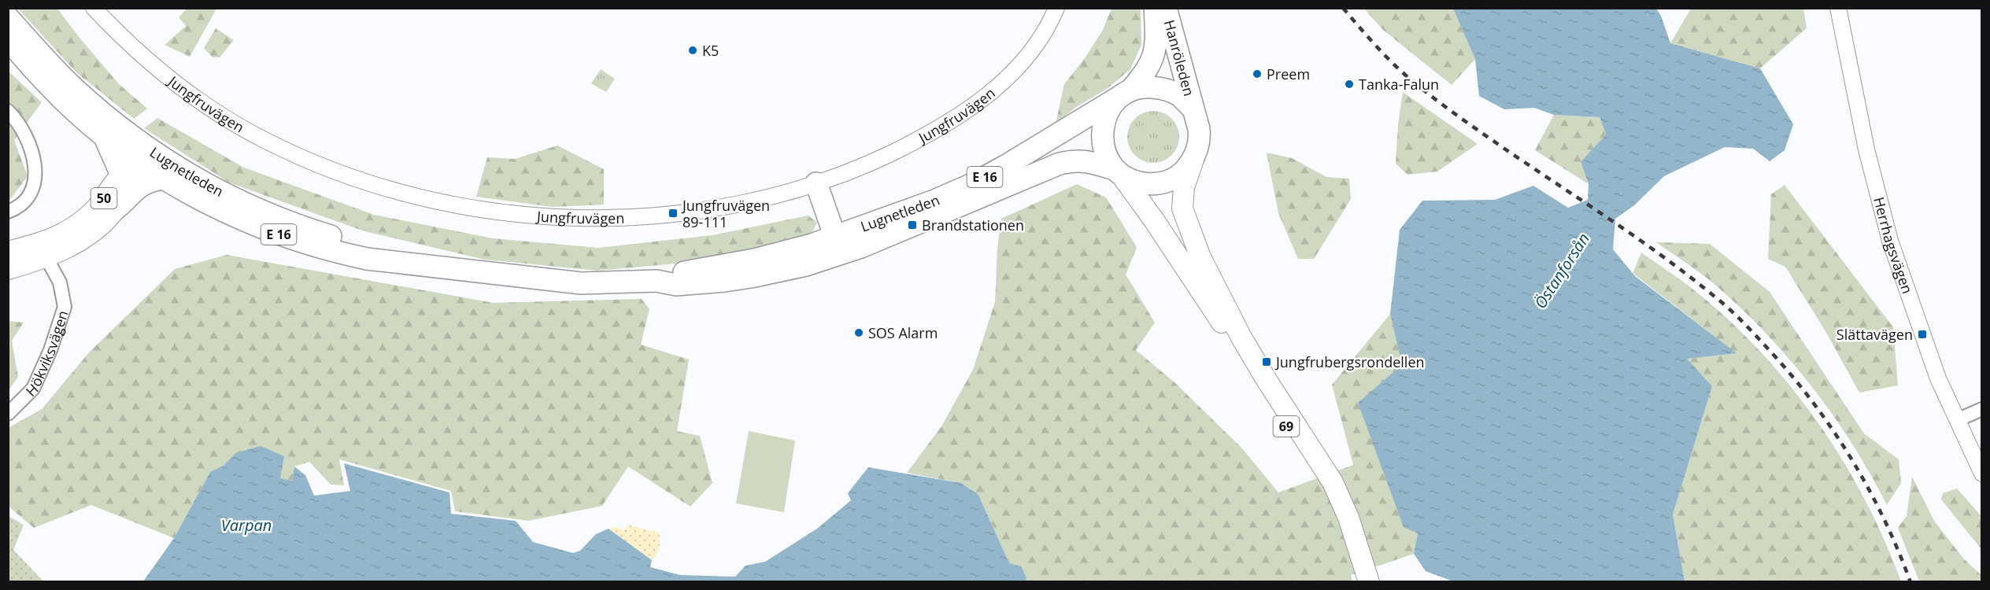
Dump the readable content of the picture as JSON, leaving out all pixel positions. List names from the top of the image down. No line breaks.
{"streets":{"highway":["Hanröleden","Lugnetleden","E 16","50"],"main road":["69"],"street":["Jungfruvägen","Herrhagsvägen","Hökviksvägen"]},"crossings":[["Hanröleden","Lugnetleden"],["Hanröleden","E 16"],["Hanröleden","69"],["Lugnetleden","E 16"],["Lugnetleden","50"],["Lugnetleden","69"],["E 16","69"],["50","Hökviksvägen"]],"water":["Östanforsån","Varpan"],"places":{"other":["K5","Preem","Tanka-Falun","SOS Alarm"],"transit":["Jungfruvägen 89-111","Brandstationen","Slättavägen","Jungfrubergsrondellen"]}}
